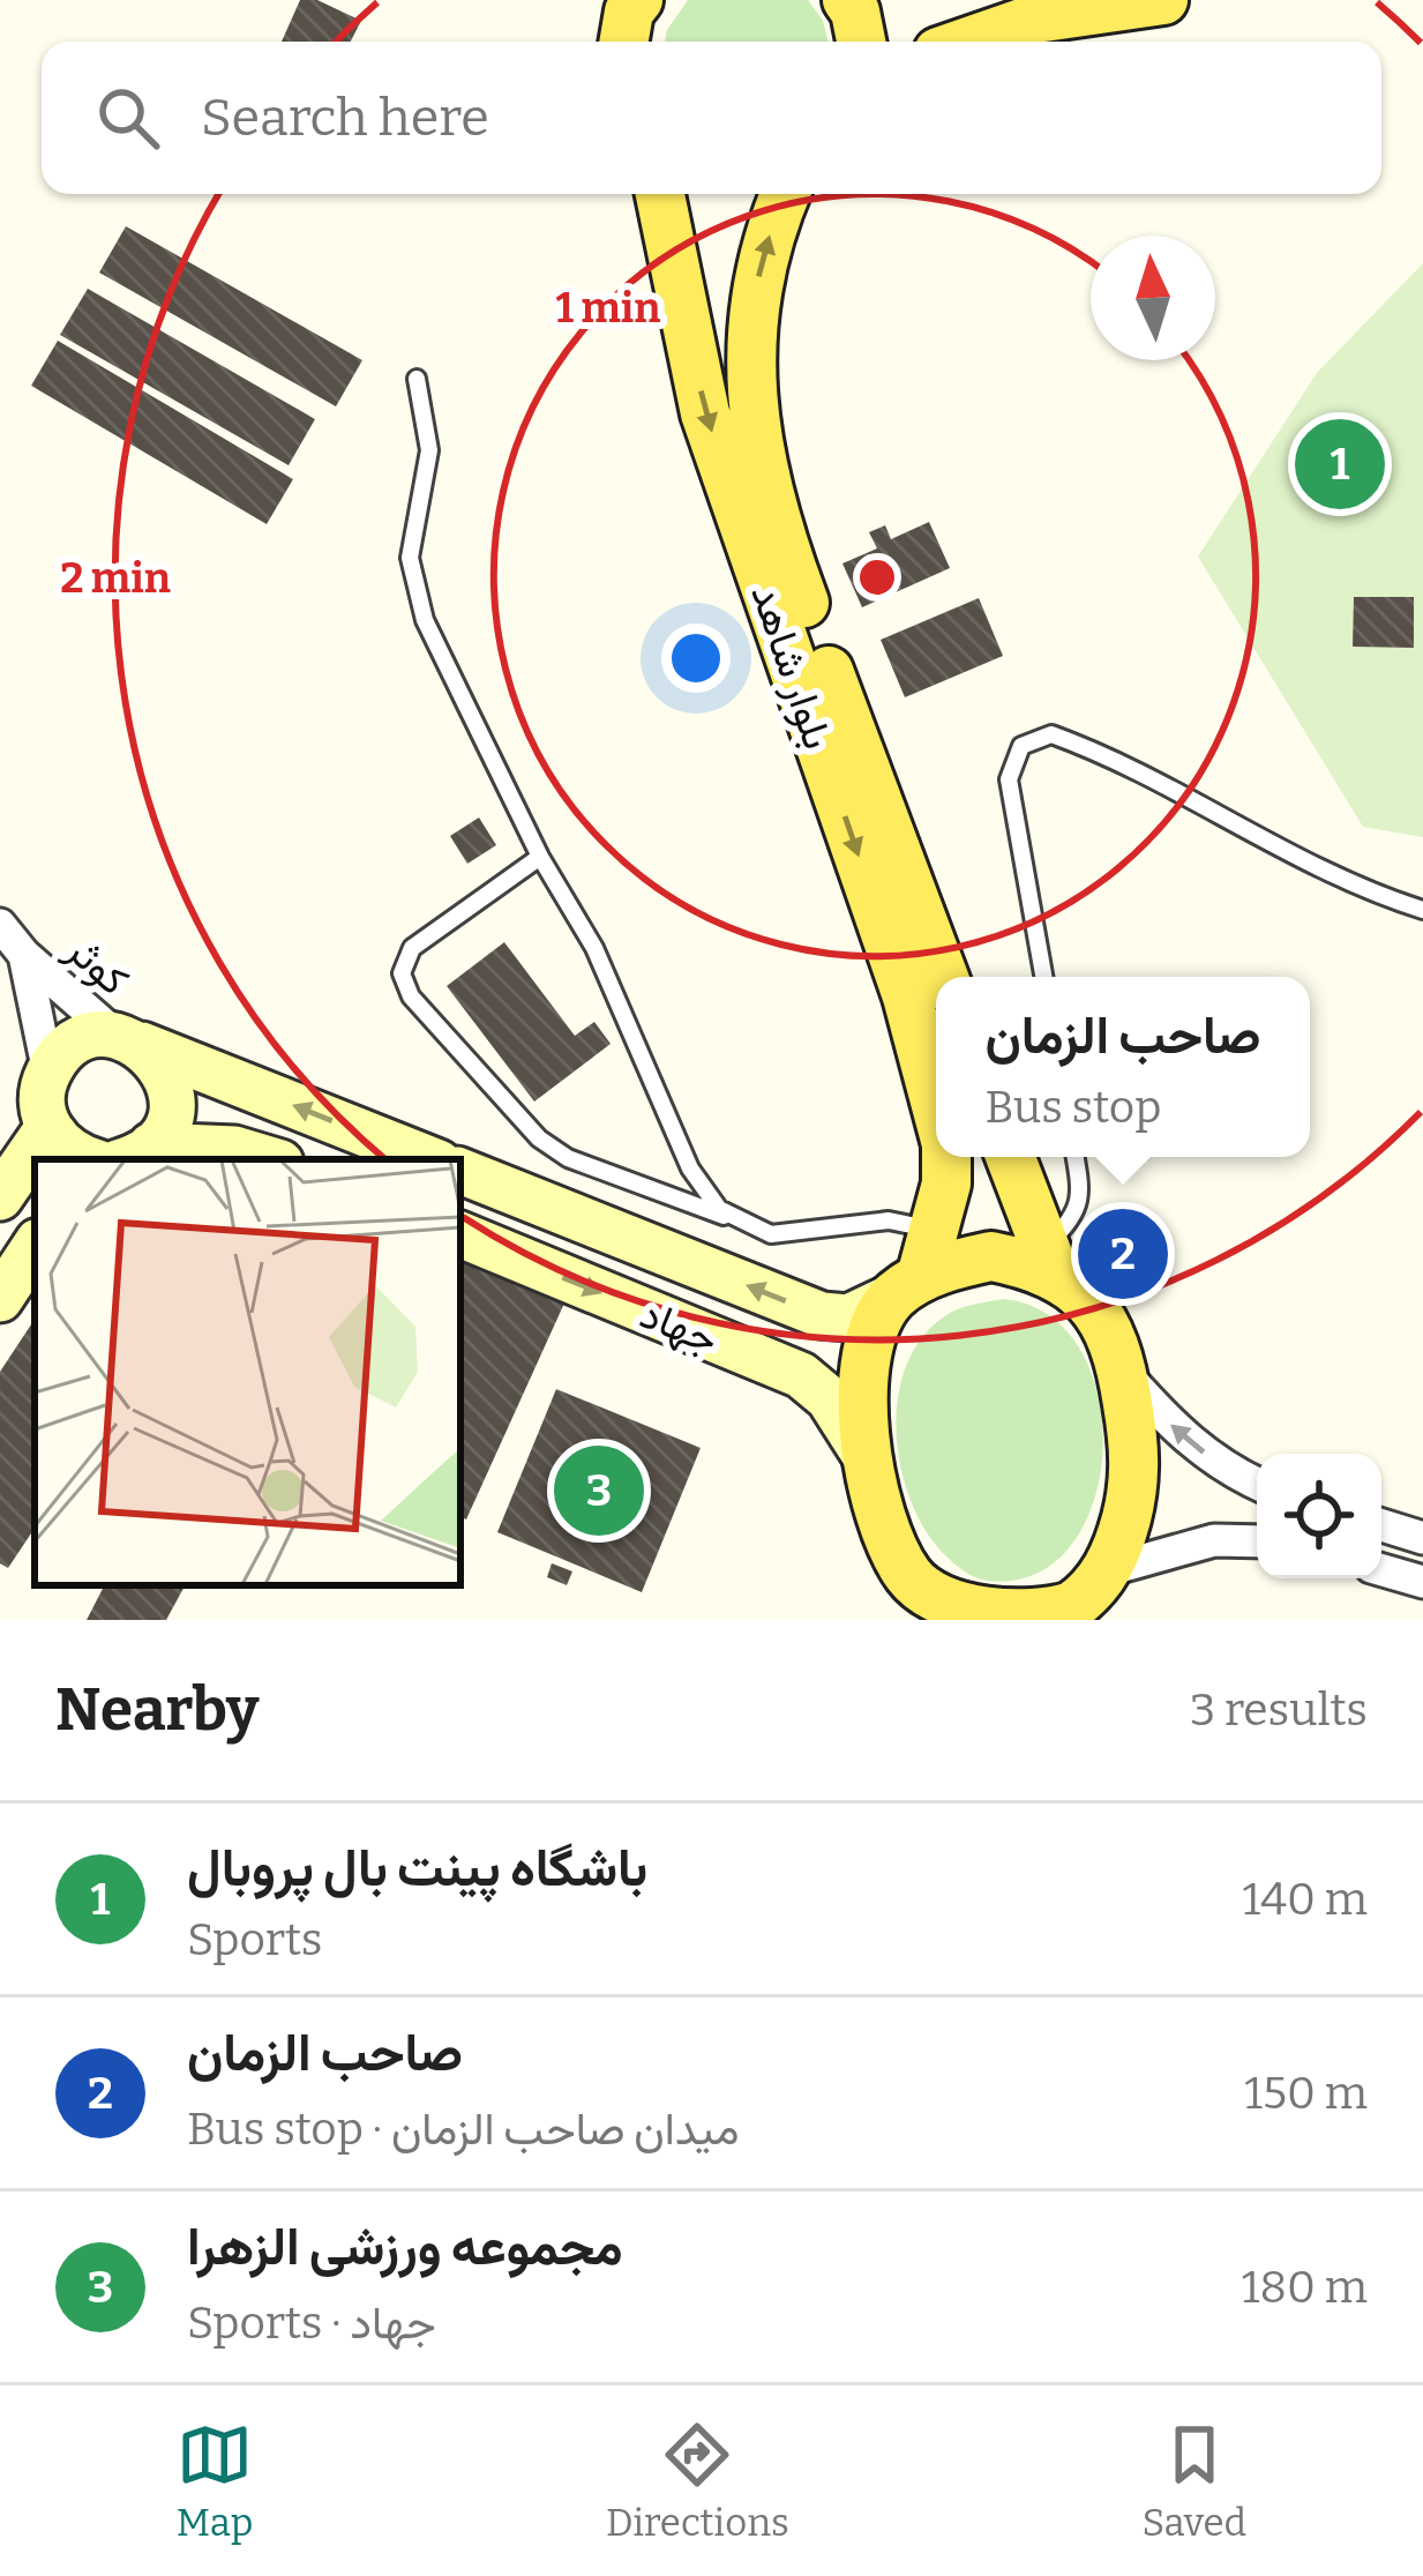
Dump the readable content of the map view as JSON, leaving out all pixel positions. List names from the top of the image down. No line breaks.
{"streets":{"main road":["بلوار شاهد","جهاد"],"street":["کوثر"]},"crossings":[["بلوار شاهد","جهاد"]],"north":"top","page":{"search":"Search here","pins":["1","2","3"],"popup":["صاحب الزمان","Bus stop"],"heading":["Nearby","3 results"],"list":[{"mark":"1","name":"باشگاه پینت بال پروبال","note":"Sports","value":"140 m"},{"mark":"2","name":"صاحب الزمان","note":"Bus stop · میدان صاحب الزمان","value":"150 m"},{"mark":"3","name":"مجموعه ورزشی الزهرا","note":"Sports · جهاد","value":"180 m"}],"nav":["Map","Directions","Saved"]},"rings":["1 min","2 min"]}
